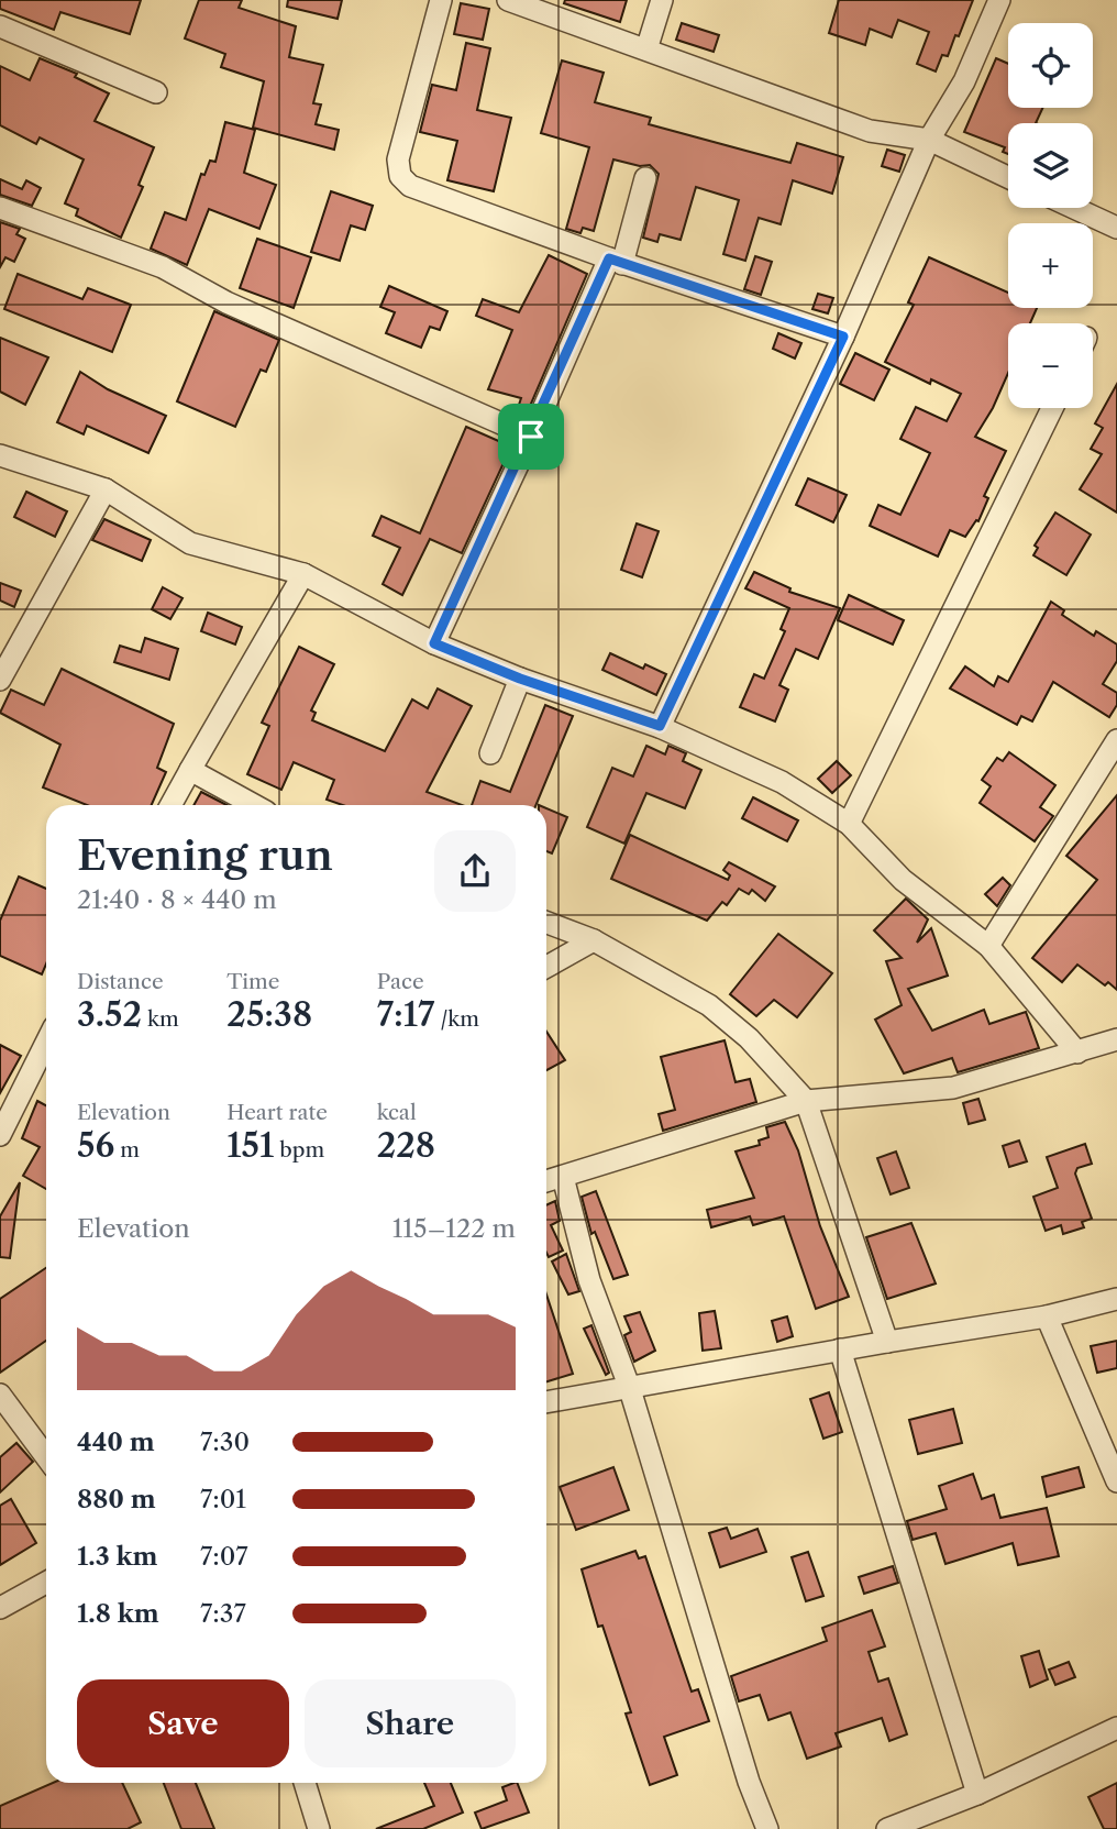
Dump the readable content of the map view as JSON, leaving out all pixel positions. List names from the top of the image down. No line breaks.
{"page":{"map_buttons":["+","−"],"heading":["Evening run","21:40 · 8 × 440 m"],"stats":[["Distance","3.52 km"],["Time","25:38"],["Pace","7:17 /km"],["Elevation","56 m"],["Heart rate","151 bpm"],["kcal","228"]],"chart":["Elevation","115–122 m"],"list":[{"name":"440 m","note":"7:30"},{"name":"880 m","note":"7:01"},{"name":"1.3 km","note":"7:07"},{"name":"1.8 km","note":"7:37"}],"buttons":["Save","Share"]}}
